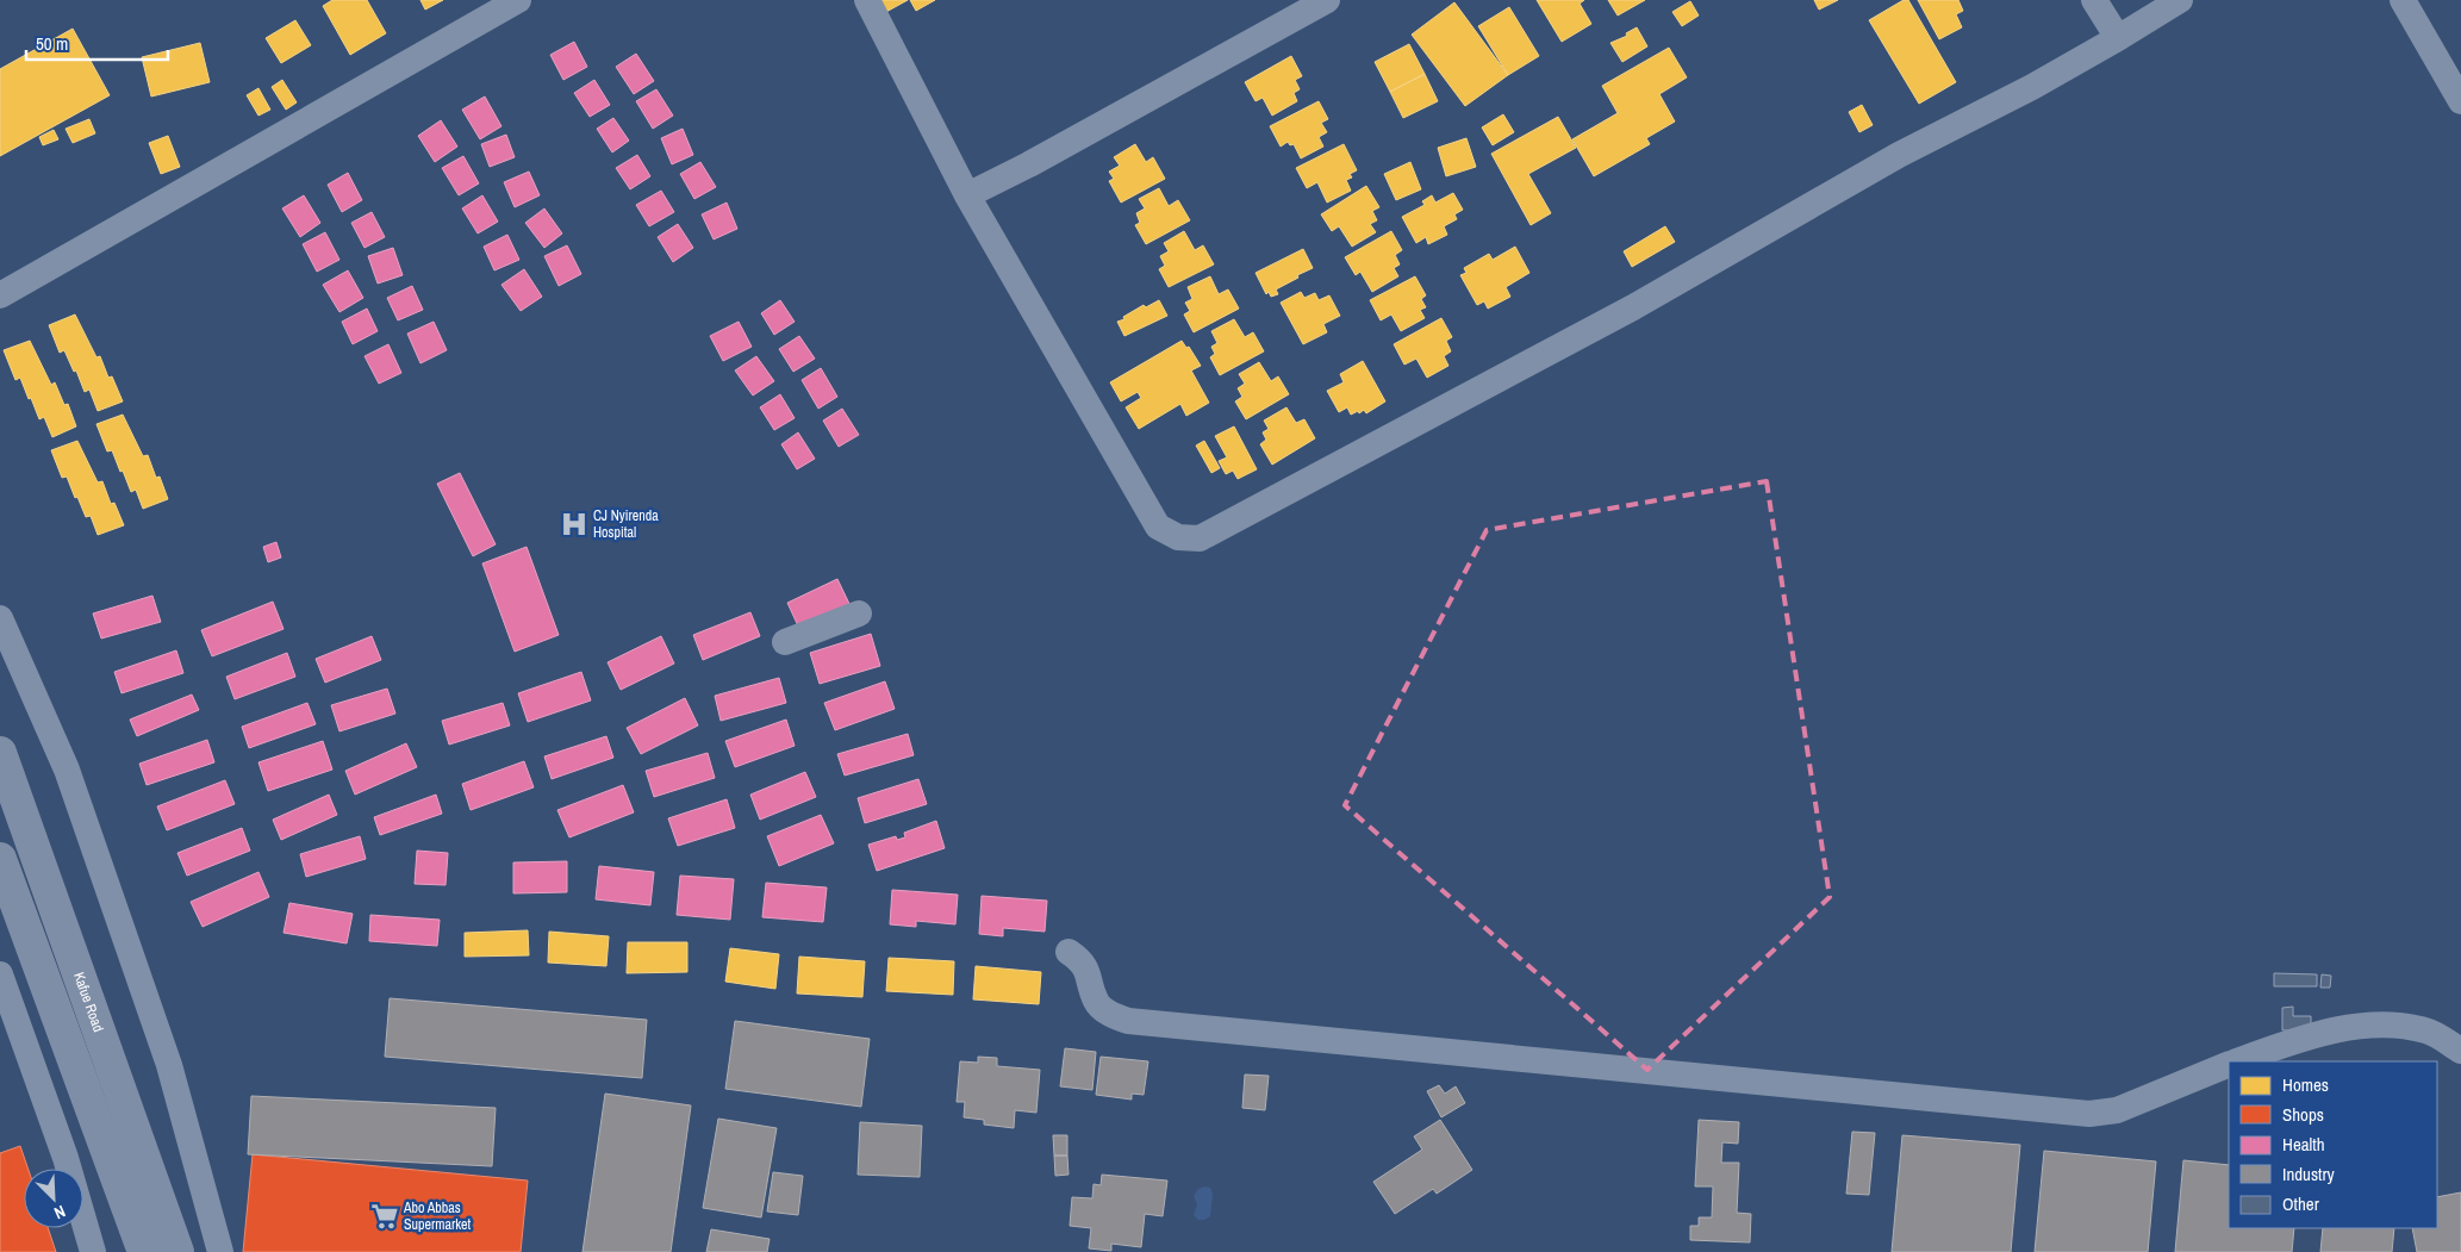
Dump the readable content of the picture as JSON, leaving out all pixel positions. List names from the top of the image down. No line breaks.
{"streets":{"main road":["Kafue Road"]},"places":{"hospital":["CJ Nyirenda Hospital"],"supermarket":["Abo Abbas Supermarket"]},"legend":["Homes","Shops","Health","Industry","Other"],"scale_bar":"50 m","north":"bottom right"}
